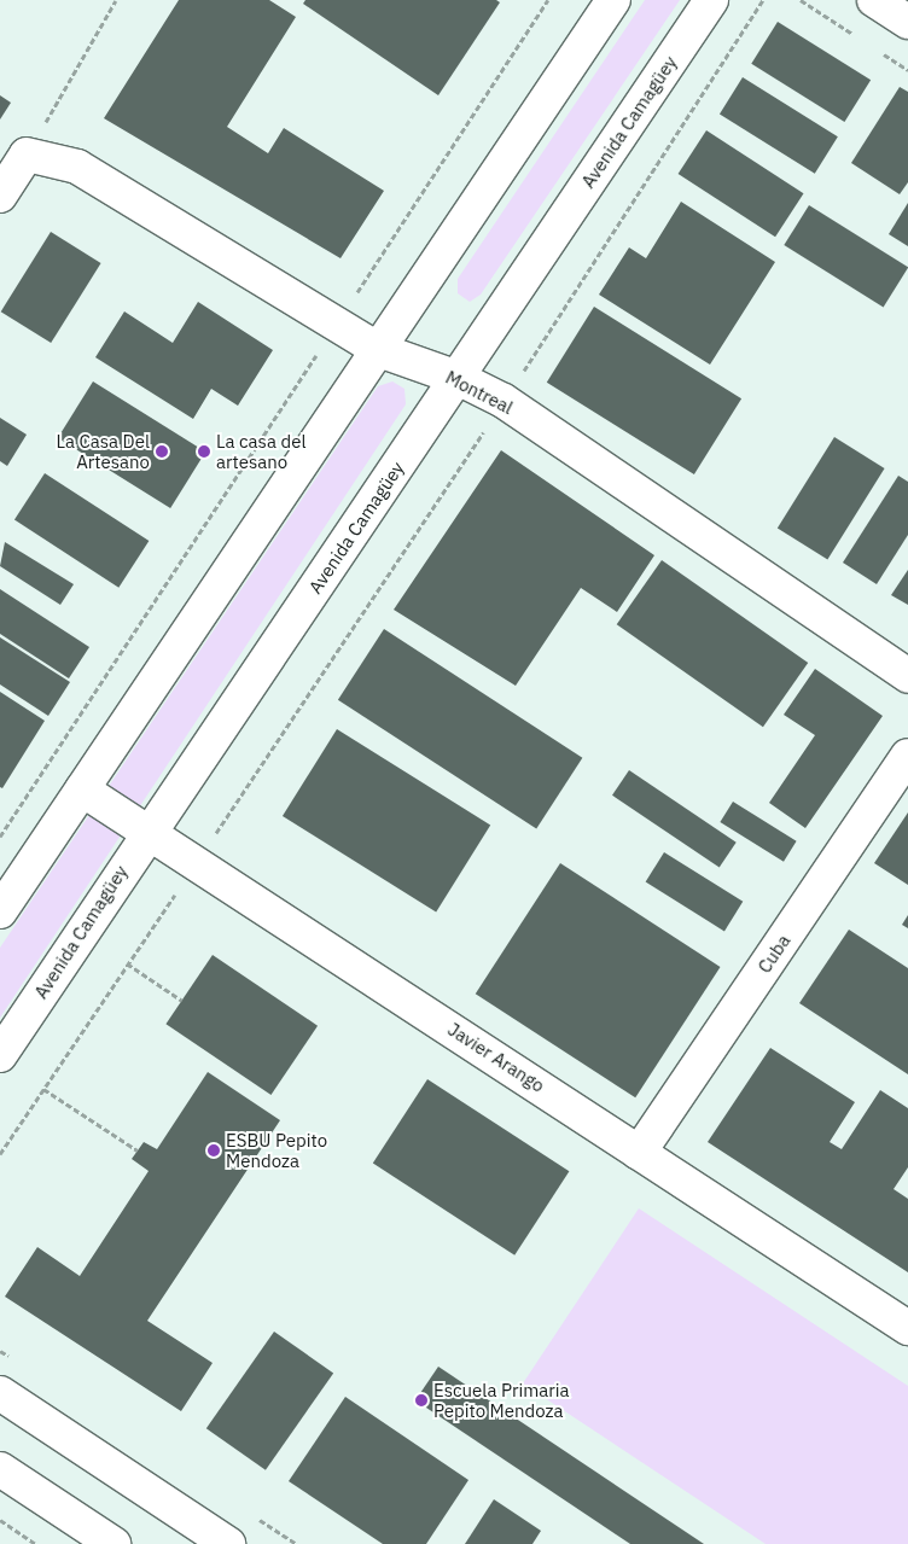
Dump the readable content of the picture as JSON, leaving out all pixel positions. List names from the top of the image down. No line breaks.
{"streets":{"main road":["Avenida Camagüey","Montreal","Cuba","Javier Arango"]},"crossings":[["Avenida Camagüey","Montreal"],["Avenida Camagüey","Javier Arango"],["Cuba","Javier Arango"]],"places":["La Casa Del Artesano","La casa del artesano","ESBU Pepito Mendoza","Escuela Primaria Pepito Mendoza"]}
